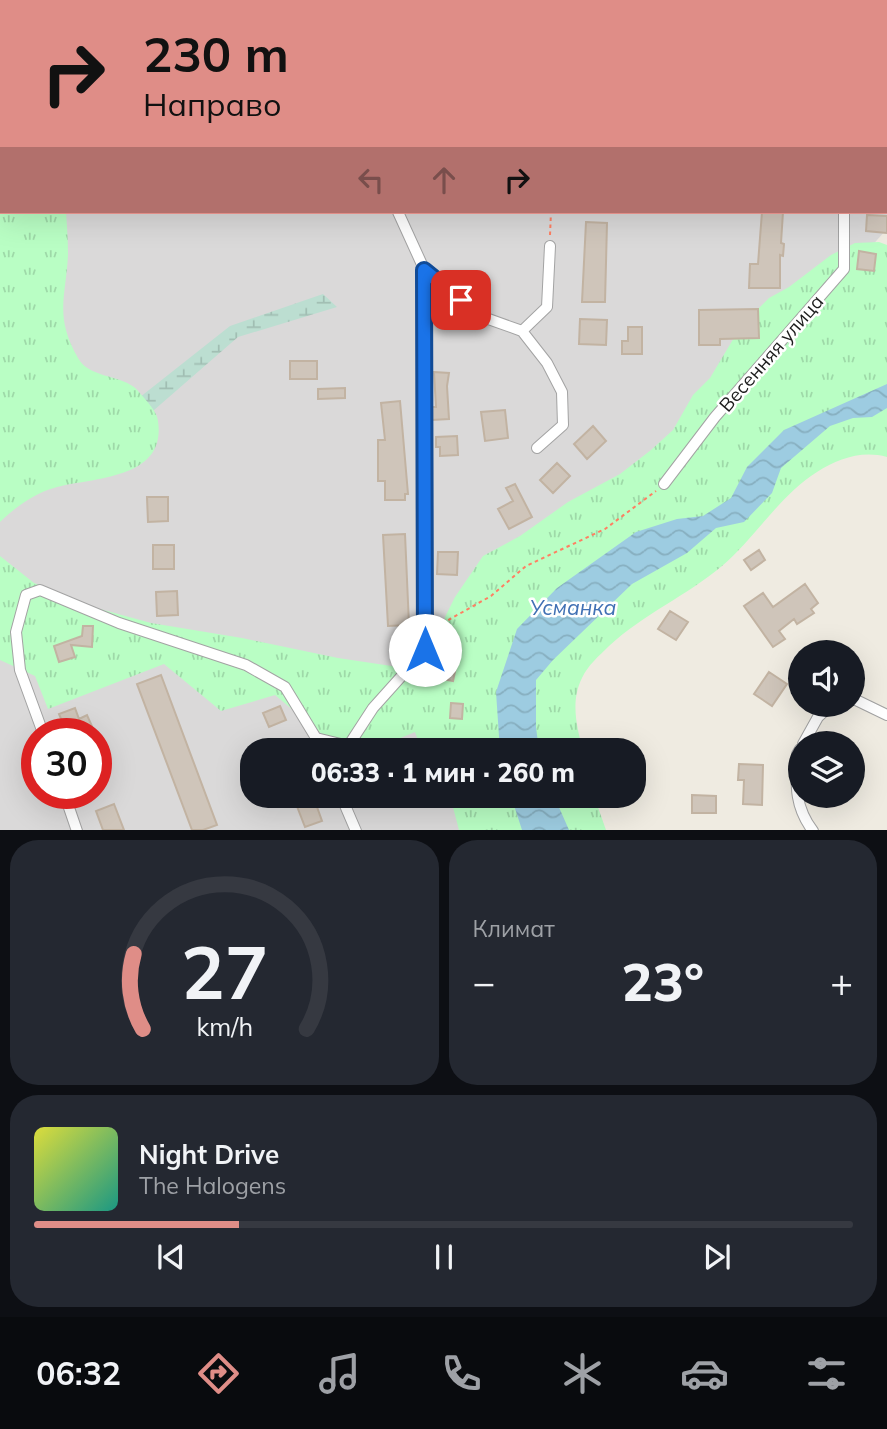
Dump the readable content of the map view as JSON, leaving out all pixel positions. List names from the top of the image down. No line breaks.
{"streets":{"street":["Весенняя улица"]},"water":["Усманка"],"page":{"turn":["230 m","Направо"],"limit":"30","trip":"06:33 · 1 мин · 260 m","tile":"Климат","heat":["−","23°","+"],"song":["Night Drive","The Halogens"],"tabs":"06:32","gauge":["27","km/h"]}}
